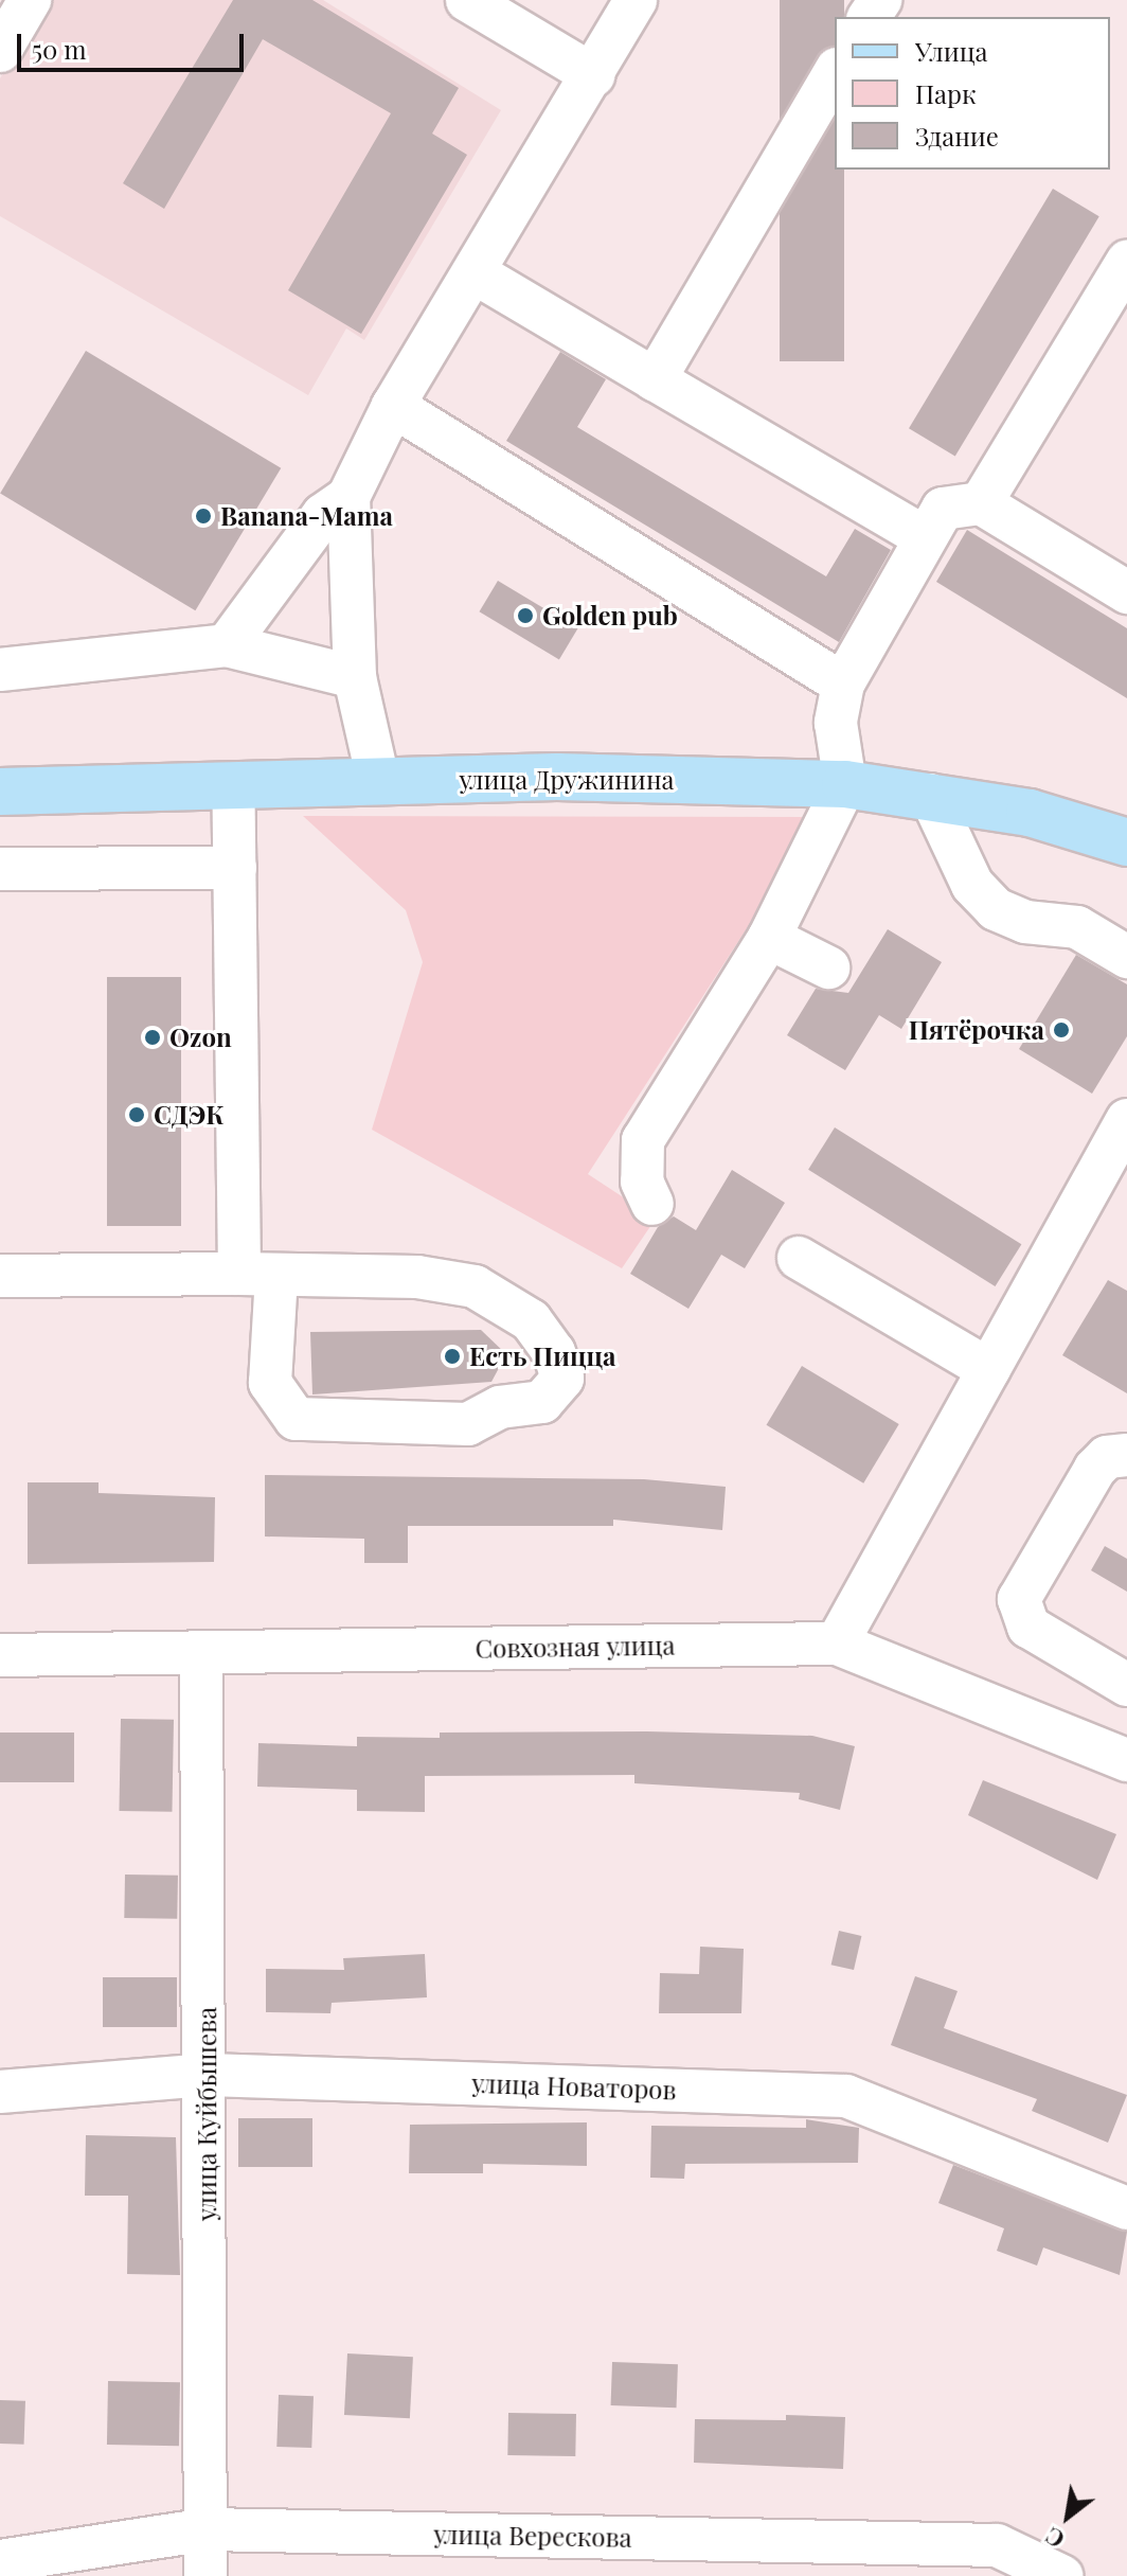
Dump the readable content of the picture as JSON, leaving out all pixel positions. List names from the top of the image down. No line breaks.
{"streets":{"main road":["улица Дружинина"],"street":["Совхозная улица","улица Новаторов","улица Куйбышева","улица Верескова"]},"crossings":[["Совхозная улица","улица Куйбышева"],["улица Новаторов","улица Куйбышева"],["улица Куйбышева","улица Верескова"]],"places":["Banana-Mama","Golden pub","Пятёрочка","Ozon","СДЭК","Есть Пицца"],"legend":["Улица","Парк","Здание"],"scale_bar":"50 m","north":"bottom left"}
